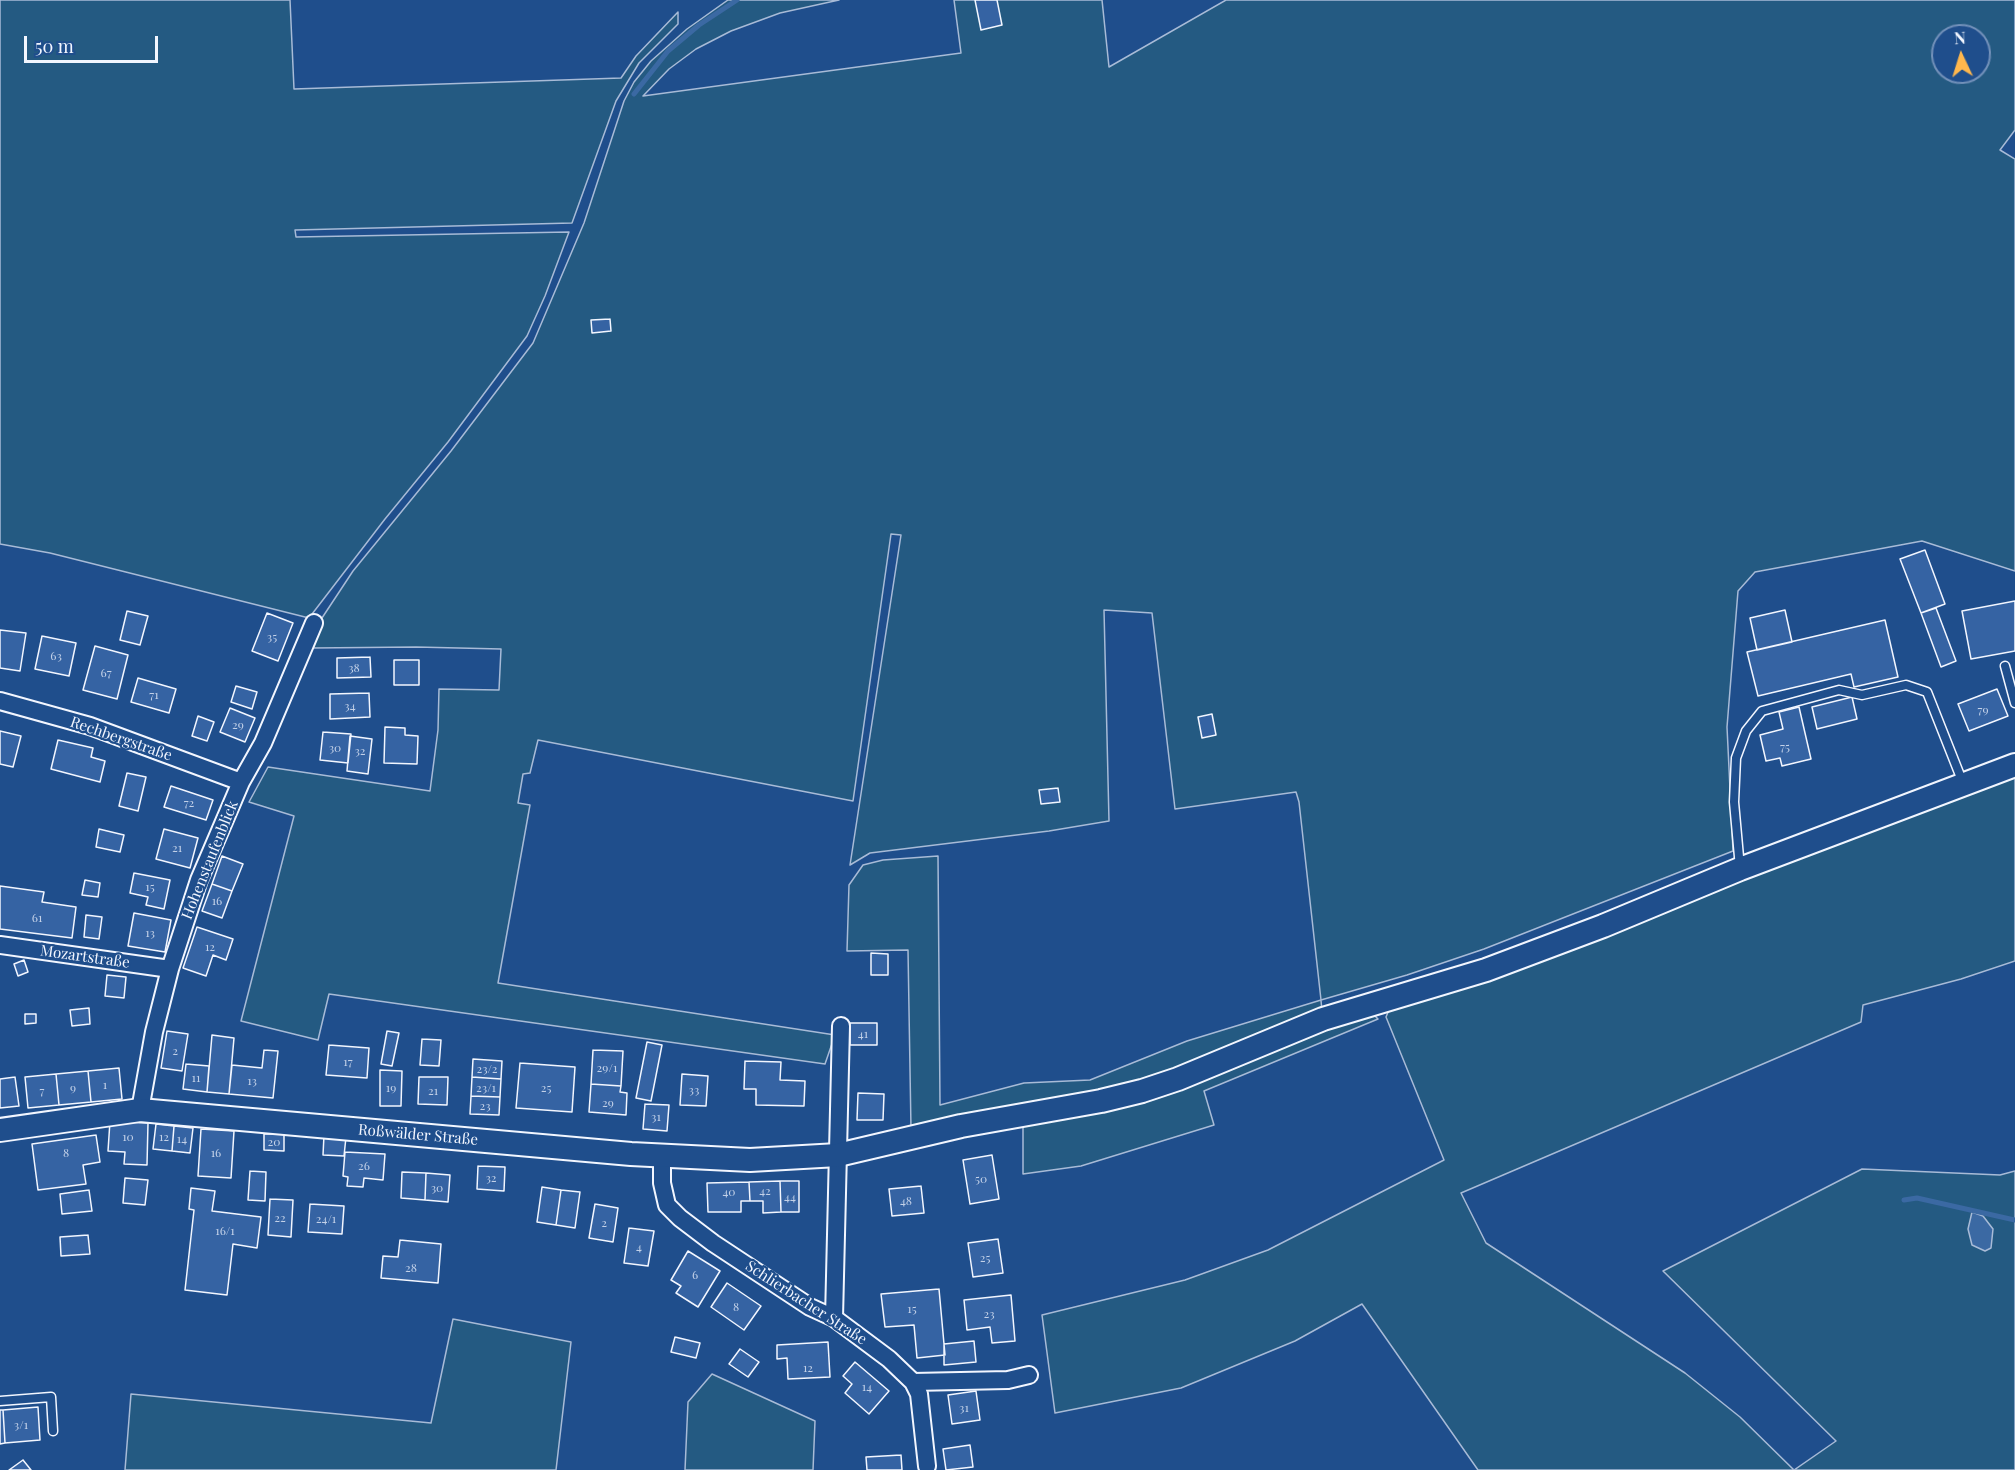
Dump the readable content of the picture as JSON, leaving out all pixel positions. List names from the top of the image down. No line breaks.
{"streets":{"street":["Rechbergstraße","Hohenstaufenblick","Mozartstraße","Roßwälder Straße","Schlierbacher Straße"]},"crossings":[["Rechbergstraße","Hohenstaufenblick"],["Hohenstaufenblick","Mozartstraße"],["Hohenstaufenblick","Roßwälder Straße"],["Roßwälder Straße","Schlierbacher Straße"]],"house_numbers":["35","63","38","67","71","34","79","29","75","30","32","72","21","15","16","61","13","12","41","2","17","29/1","23/2","11","13","1","9","19","23/1","25","33","7","21","29","23","31","10","12","14","20","8","16","26","32","50","30","42","40","44","48","22","24/1","2","16/1","4","25","28","6","8","15","23","12","14","31","3/1"],"scale_bar":"50 m","north":"top"}
